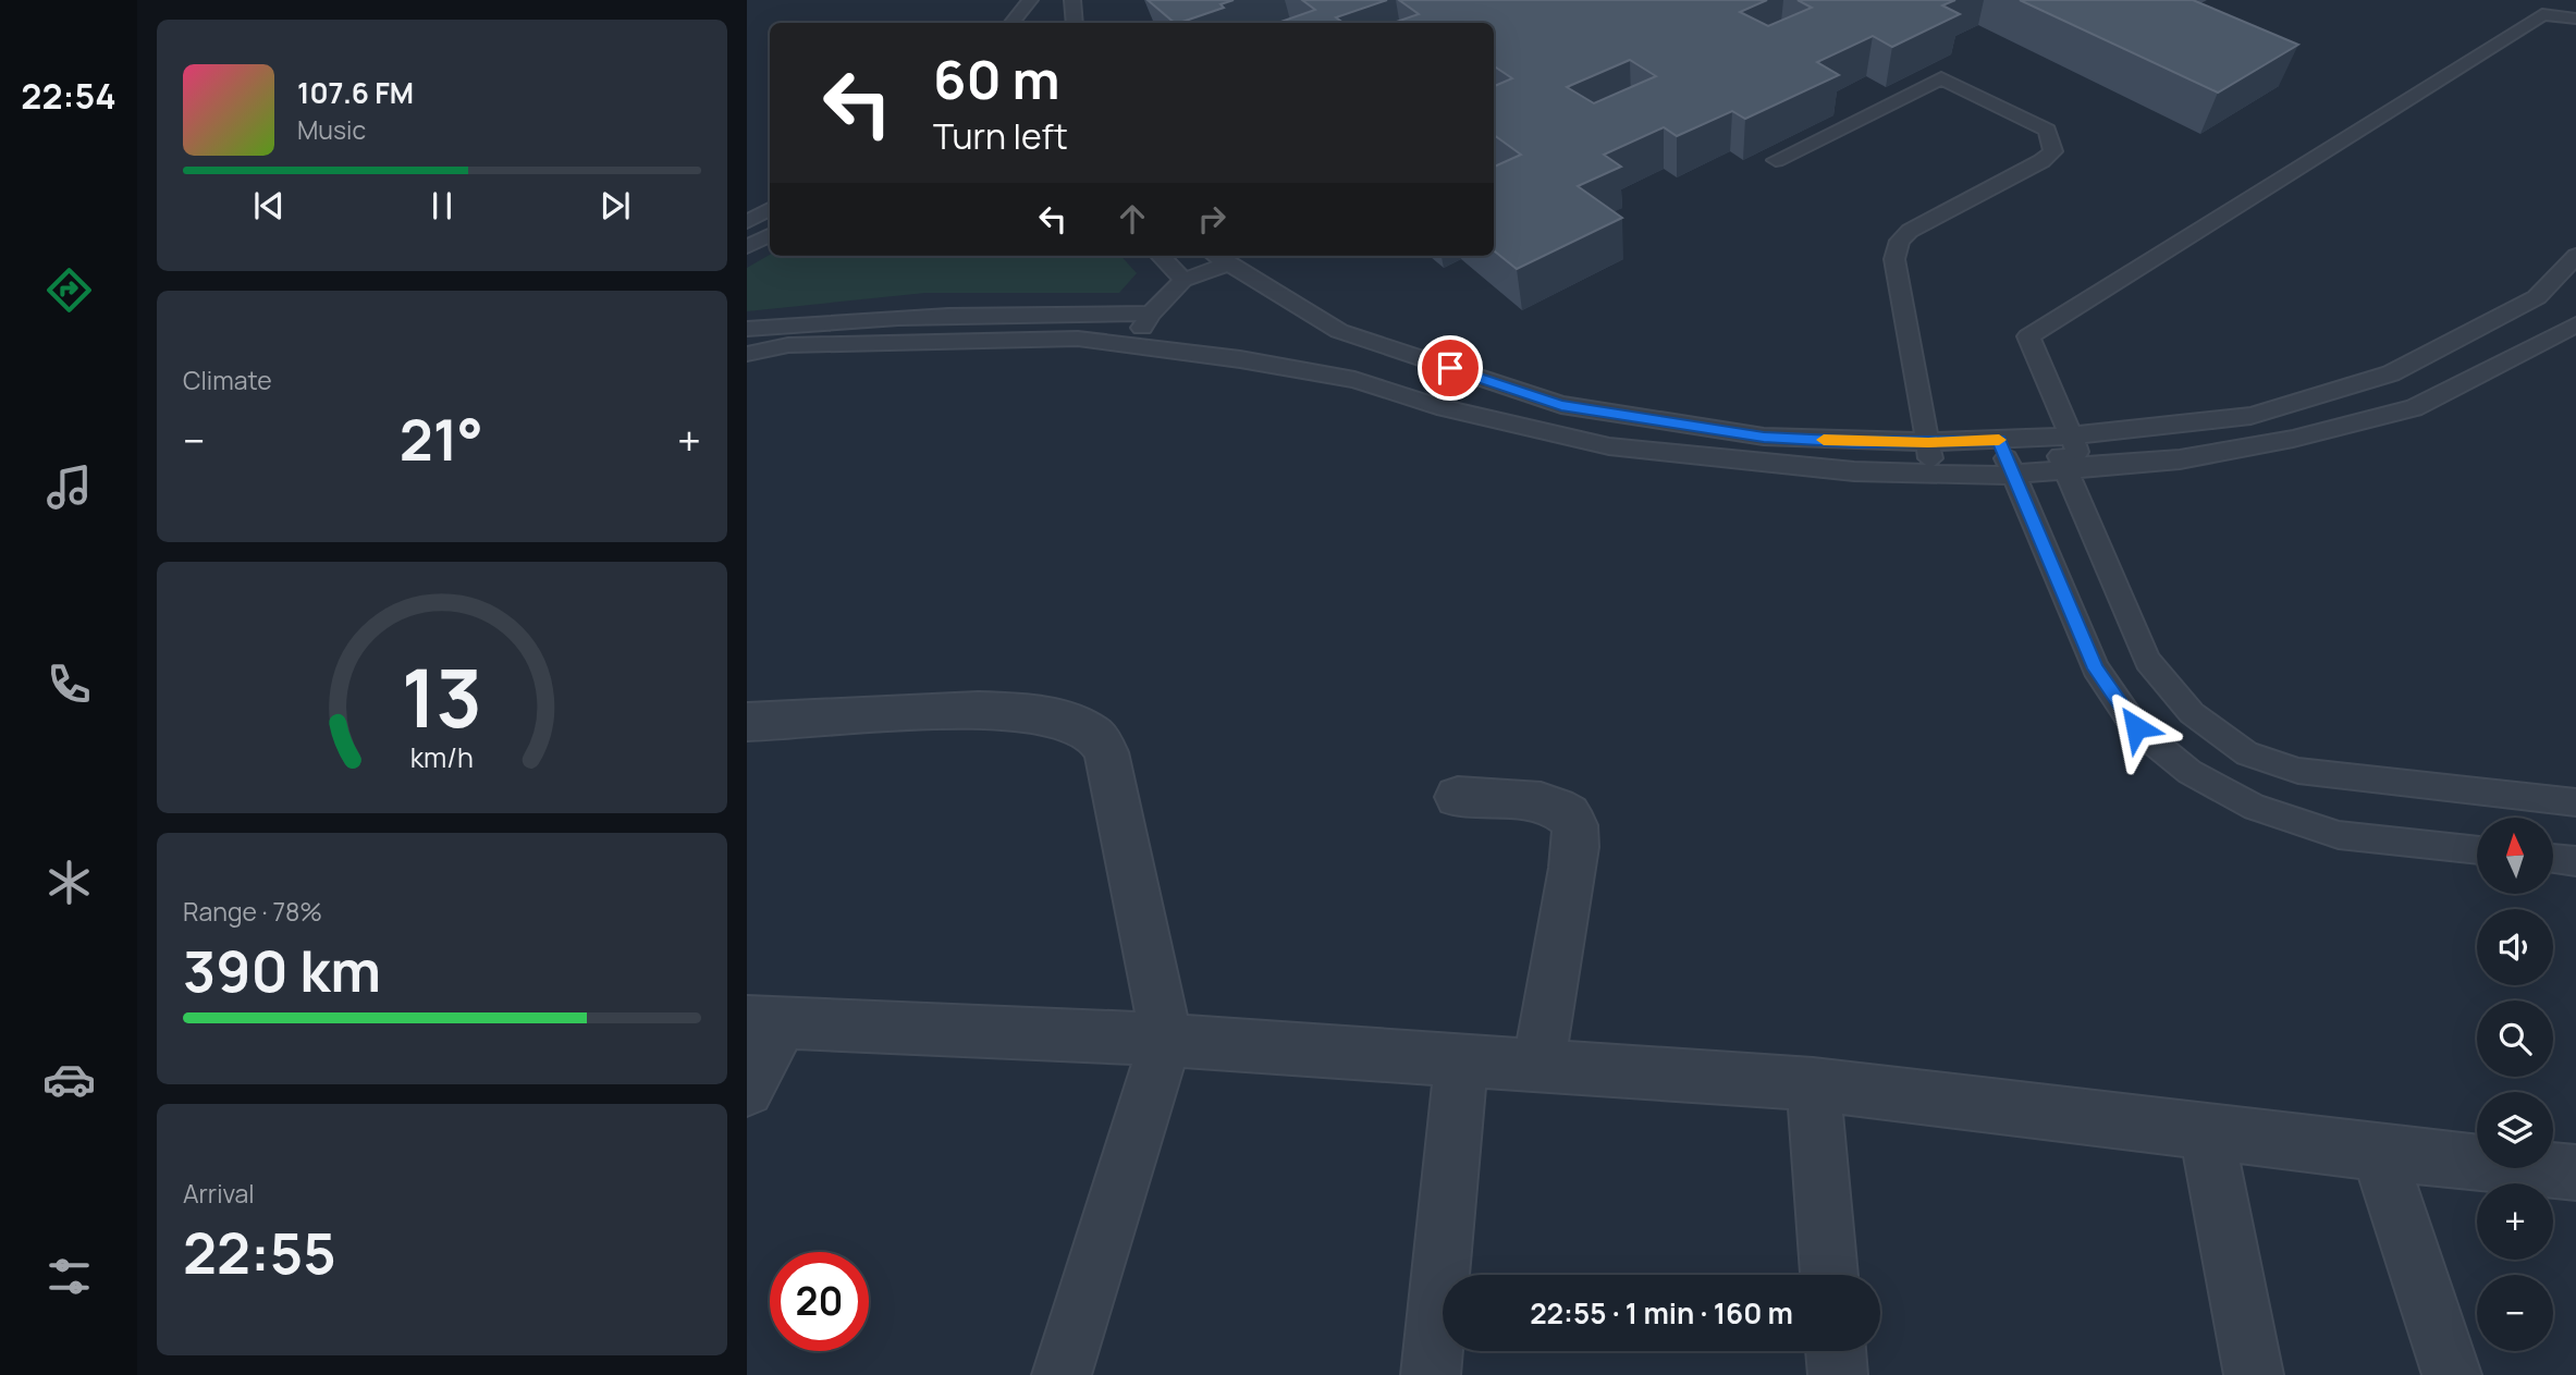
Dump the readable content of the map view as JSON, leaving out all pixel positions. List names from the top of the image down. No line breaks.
{"north":"top","page":{"tabs":"22:54","turn":["60 m","Turn left"],"song":["107.6 FM","Music"],"tile":["Climate",["Range · 78%","390 km"],["Arrival","22:55"]],"heat":["−","21°","+"],"map_buttons":["+","−"],"limit":"20","trip":"22:55 · 1 min · 160 m","gauge":["13","km/h"]}}
